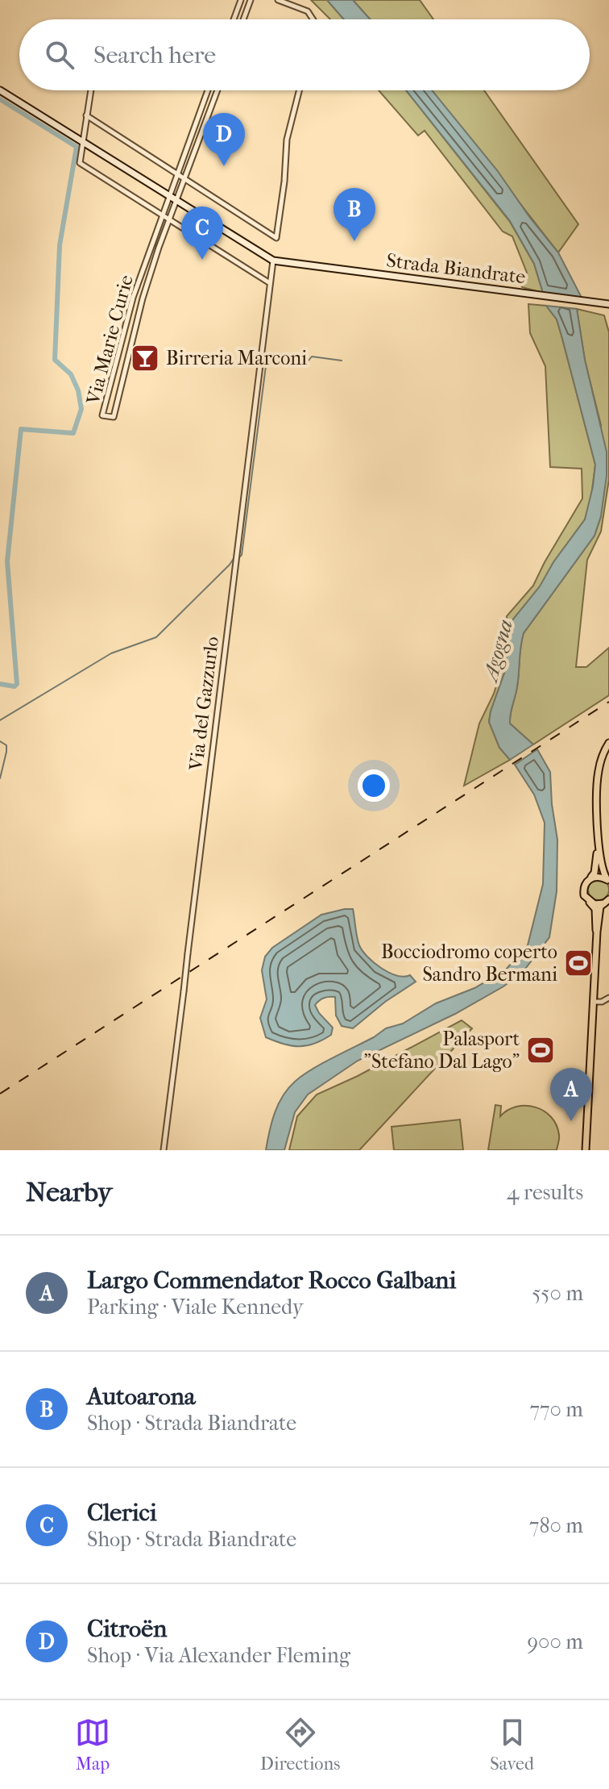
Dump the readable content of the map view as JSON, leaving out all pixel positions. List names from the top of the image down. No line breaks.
{"streets":{"main road":["Strada Biandrate"],"street":["Via Marie Curie","Via del Gazzurlo"]},"crossings":[["Strada Biandrate","Via Marie Curie"],["Strada Biandrate","Via del Gazzurlo"]],"water":["Agogna"],"places":{"bar":["Birreria Marconi"],"sports":["Bocciodromo coperto Sandro Bermani","Palasport \"Stefano Dal Lago\""]},"page":{"search":"Search here","pins":["D","B","C","A"],"heading":["Nearby","4 results"],"list":[{"mark":"A","name":"Largo Commendator Rocco Galbani","note":"Parking · Viale Kennedy","value":"550 m"},{"mark":"B","name":"Autoarona","note":"Shop · Strada Biandrate","value":"770 m"},{"mark":"C","name":"Clerici","note":"Shop · Strada Biandrate","value":"780 m"},{"mark":"D","name":"Citroën","note":"Shop · Via Alexander Fleming","value":"900 m"}],"nav":["Map","Directions","Saved"]}}
